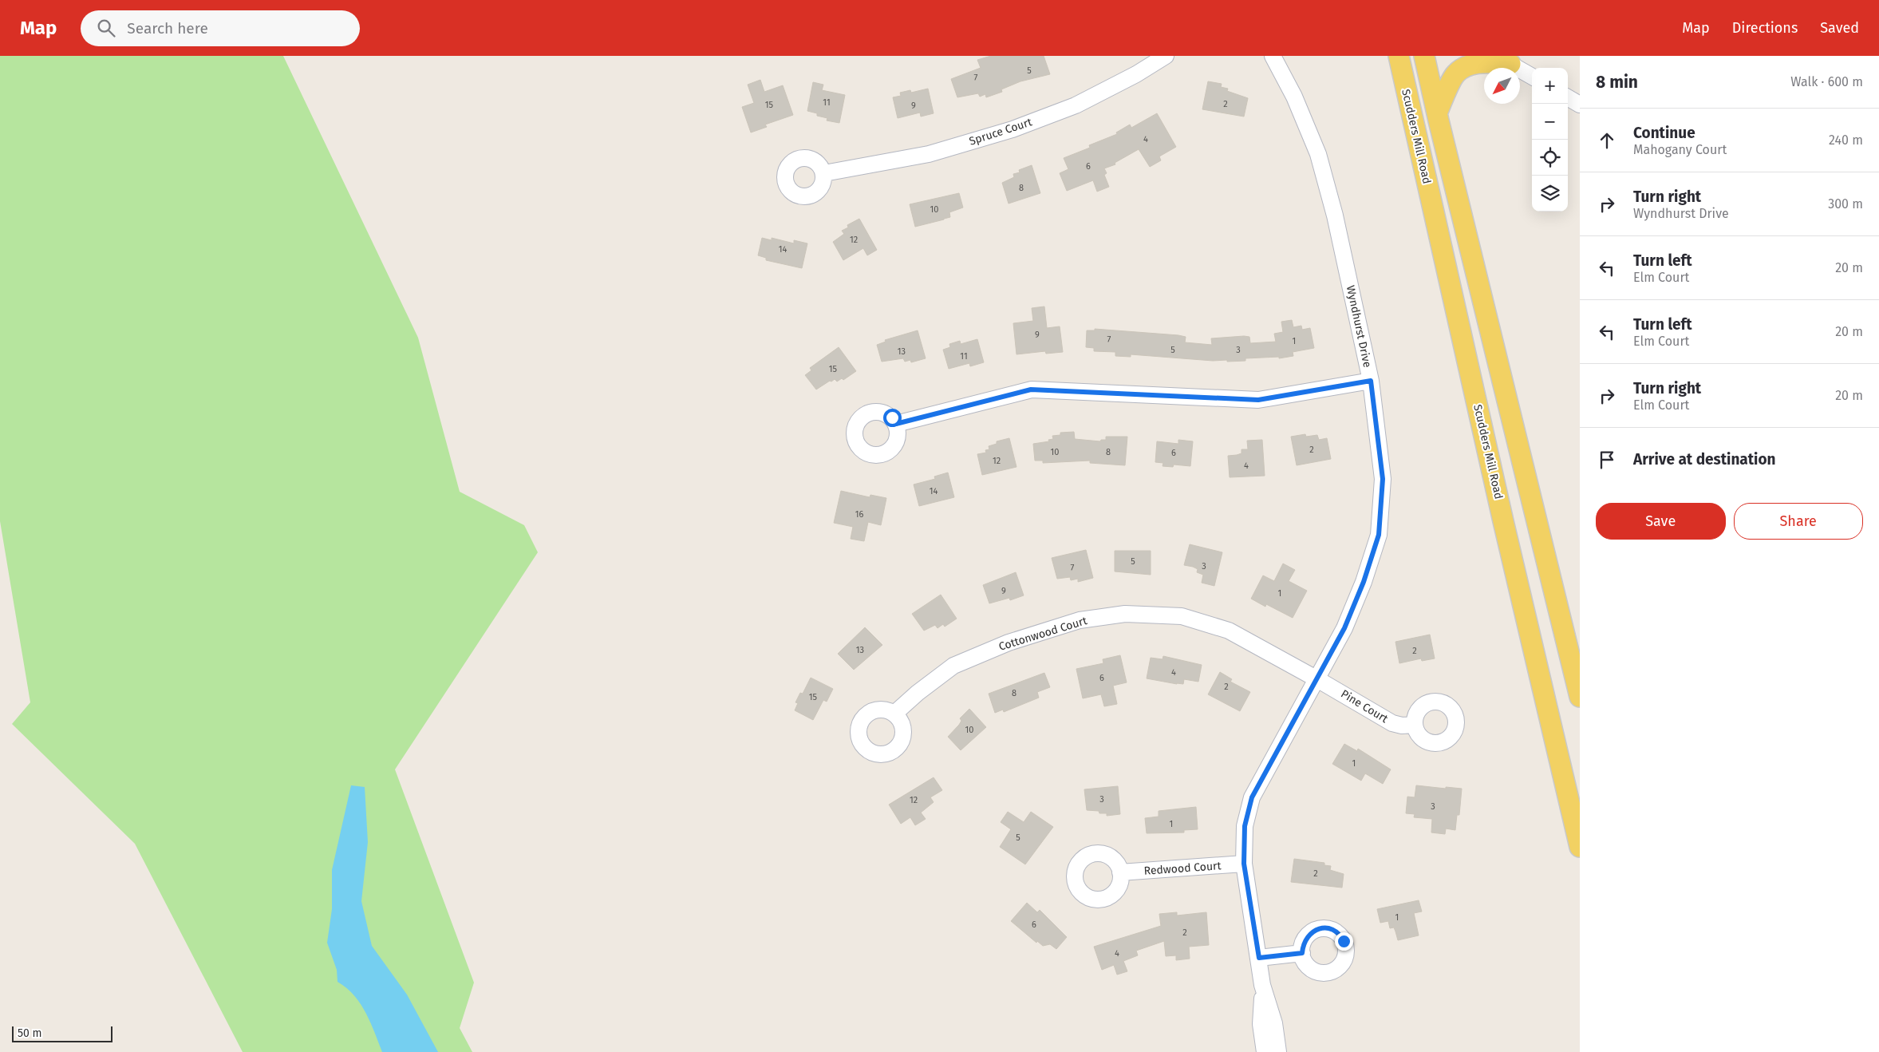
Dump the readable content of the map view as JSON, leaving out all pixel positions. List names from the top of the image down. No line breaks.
{"streets":{"main road":["Scudders Mill Road"],"street":["Spruce Court","Wyndhurst Drive","Cottonwood Court","Pine Court","Redwood Court"]},"crossings":[["Wyndhurst Drive","Cottonwood Court"],["Wyndhurst Drive","Pine Court"],["Wyndhurst Drive","Redwood Court"],["Cottonwood Court","Pine Court"]],"house_numbers":["5","7","11","2","15","9","4","6","8","10","12","14","9","7","1","5","3","13","11","15","2","10","8","6","12","4","14","16","5","3","7","9","1","13","2","4","6","2","8","15","10","1","3","12","3","1","5","2","1","6","2","4"],"scale_bar":"50 m","north":"bottom left","page":{"header":"Map","search":"Search here","nav":["Map","Directions","Saved"],"heading":["8 min","Walk · 600 m"],"map_buttons":["+","−"],"list":[["Continue","Mahogany Court","240 m"],["Turn right","Wyndhurst Drive","300 m"],["Turn left","Elm Court","20 m"],["Turn left","Elm Court","20 m"],["Turn right","Elm Court","20 m"],"Arrive at destination"],"buttons":["Save","Share"],"scale":"50 m"}}
